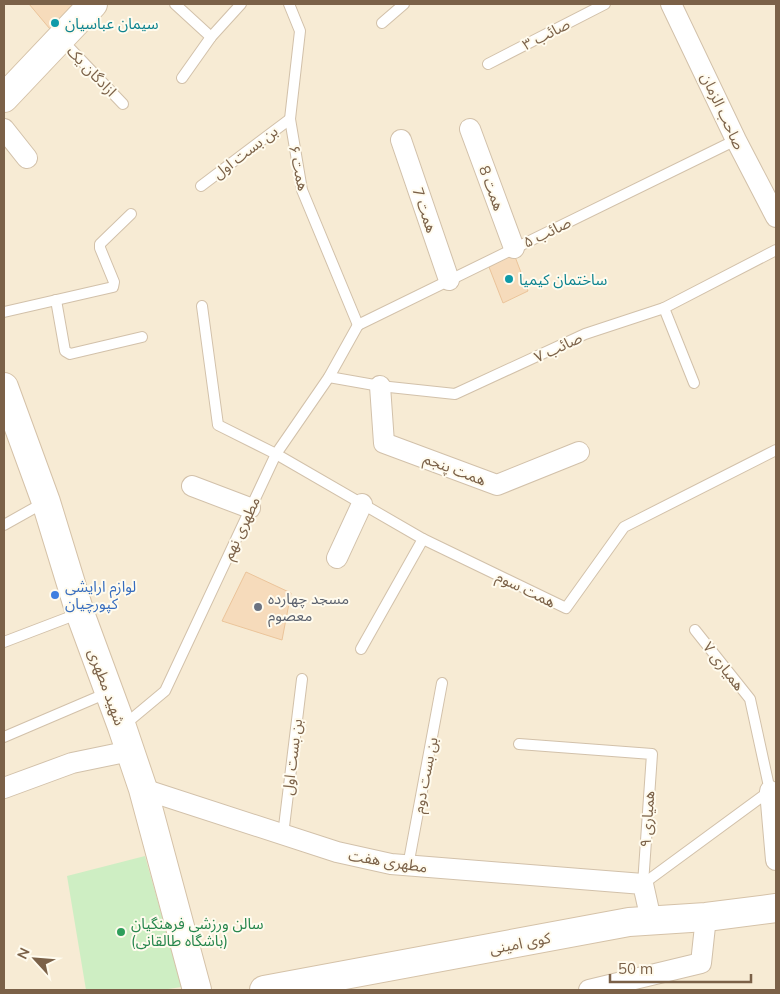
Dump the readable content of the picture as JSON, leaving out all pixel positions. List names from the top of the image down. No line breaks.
{"streets":{"street":["صاحب الزمان","همت 8","همت 7","همت پنجم","شهید مطهری","مطهری هفت","کوی امینی"],"lane":["صائب ۳","ازادگان یک","بن بست اول","همت ۶","صائب ۵","صائب ۷","مطهری نهم","همت سوم","همیاری ۷","بن بست دوم","همیاری ۹"]},"crossings":[["صاحب الزمان","صائب ۵"],["بن بست اول","همت ۶"],["بن بست اول","مطهری هفت"],["همت ۶","صائب ۵"],["همت ۶","مطهری نهم"],["همت 8","صائب ۵"],["همت 7","صائب ۵"],["صائب ۵","مطهری نهم"],["صائب ۷","همت پنجم"],["صائب ۷","مطهری نهم"],["مطهری نهم","همت سوم"],["مطهری نهم","شهید مطهری"],["شهید مطهری","مطهری هفت"],["بن بست دوم","مطهری هفت"],["همیاری ۹","مطهری هفت"]],"places":["سیمان عباسیان","ساختمان کیمیا","لوازم ارایشی کپورچیان","مسجد چهارده معصوم","سالن ورزشی فرهنگیان (باشگاه طالقانی)"],"scale_bar":"50 m","north":"top left"}
